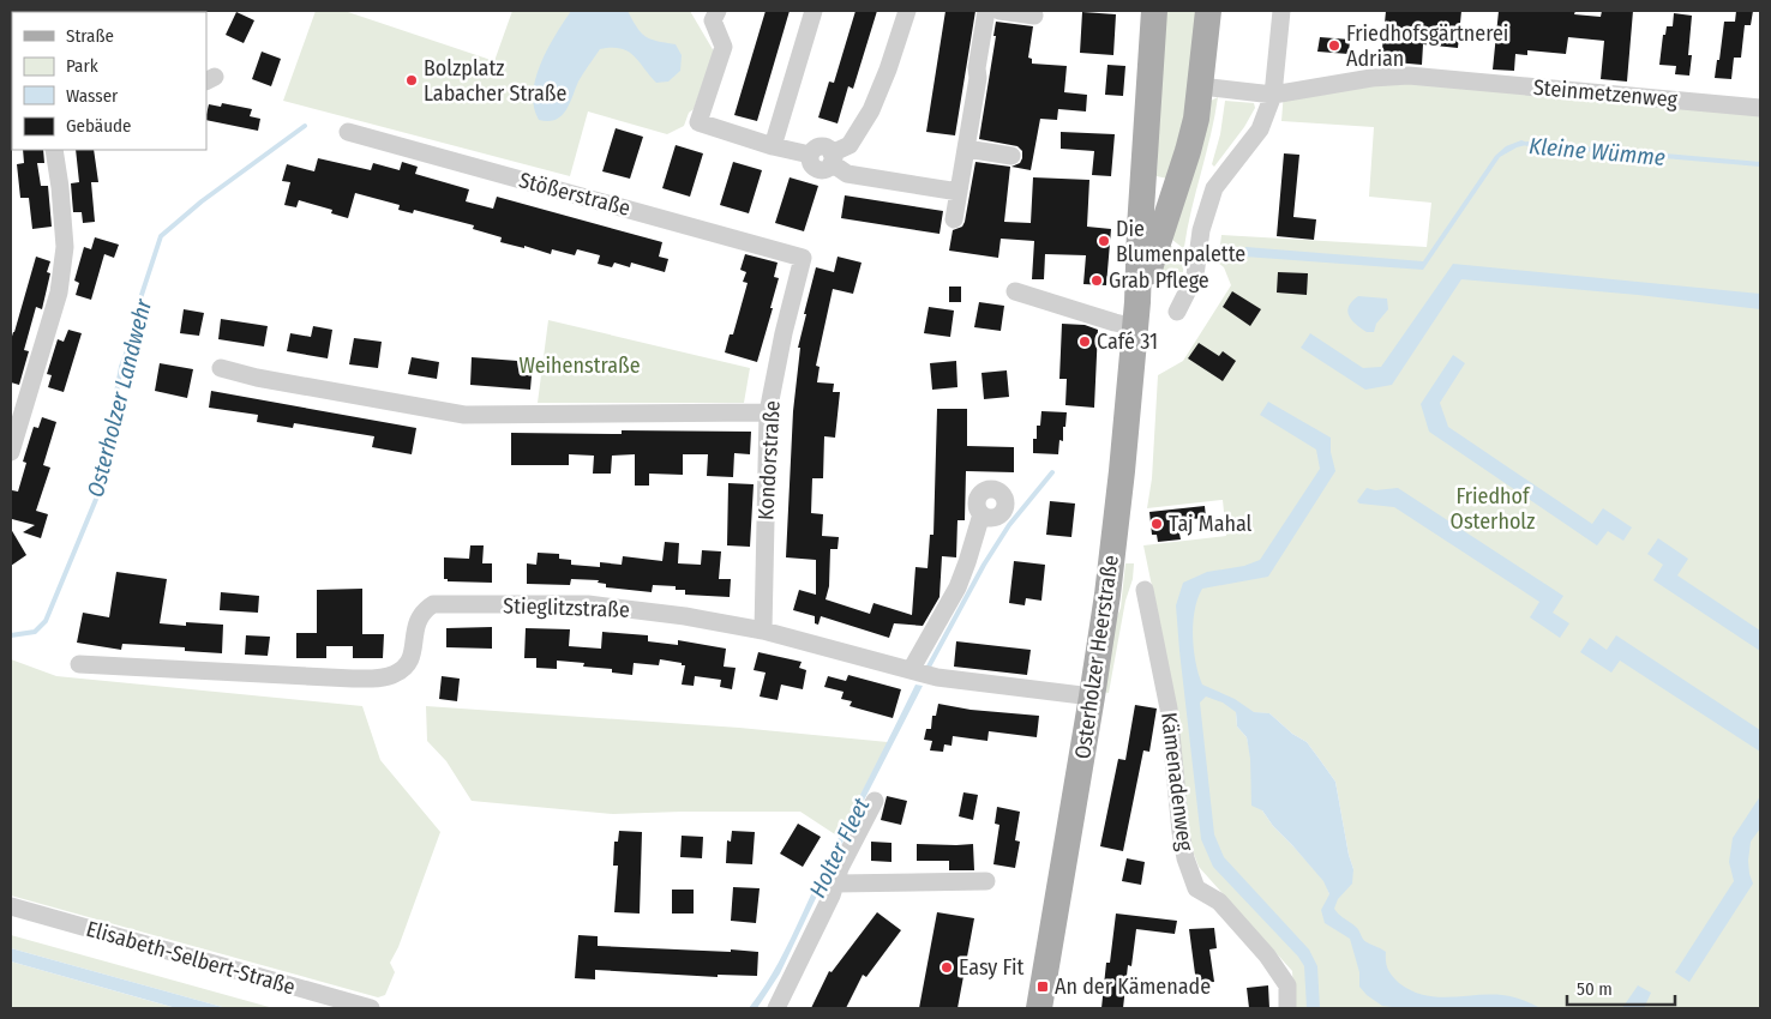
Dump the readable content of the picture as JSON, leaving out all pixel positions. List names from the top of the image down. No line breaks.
{"streets":{"main road":["Osterholzer Heerstraße"],"street":["Steinmetzenweg","Stößerstraße","Kondorstraße","Stieglitzstraße","Kämenadenweg","Elisabeth-Selbert-Straße"]},"crossings":[["Stößerstraße","Kondorstraße"],["Kondorstraße","Stieglitzstraße"],["Stieglitzstraße","Osterholzer Heerstraße"]],"water":["Kleine Wümme","Osterholzer Landwehr","Holter Fleet"],"parks":["Weihenstraße","Friedhof Osterholz"],"places":{"other":["Friedhofsgärtnerei Adrian","Bolzplatz Labacher Straße","Die Blumenpalette","Grab Pflege","Café 31","Taj Mahal","Easy Fit"],"transit":["An der Kämenade"]},"legend":["Straße","Park","Wasser","Gebäude"],"scale_bar":"50 m"}
